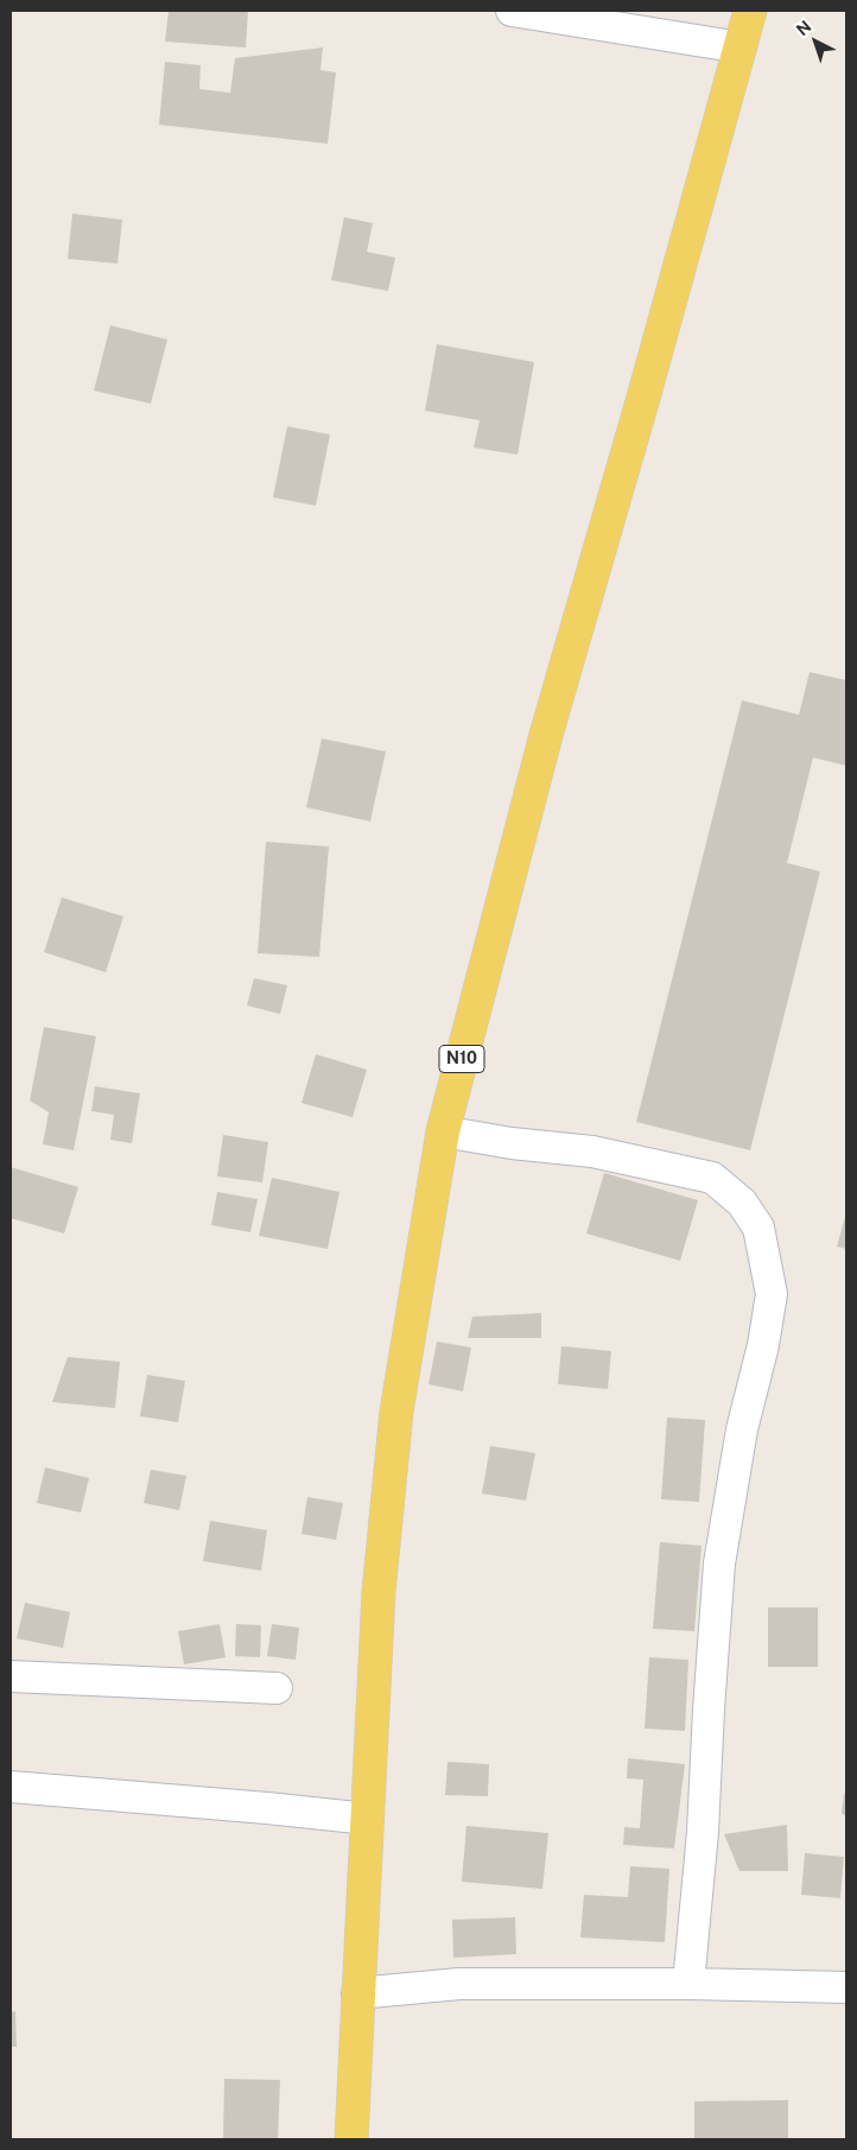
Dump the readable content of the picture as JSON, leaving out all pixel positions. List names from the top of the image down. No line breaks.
{"streets":{"main road":["N10"]},"north":"top left"}
